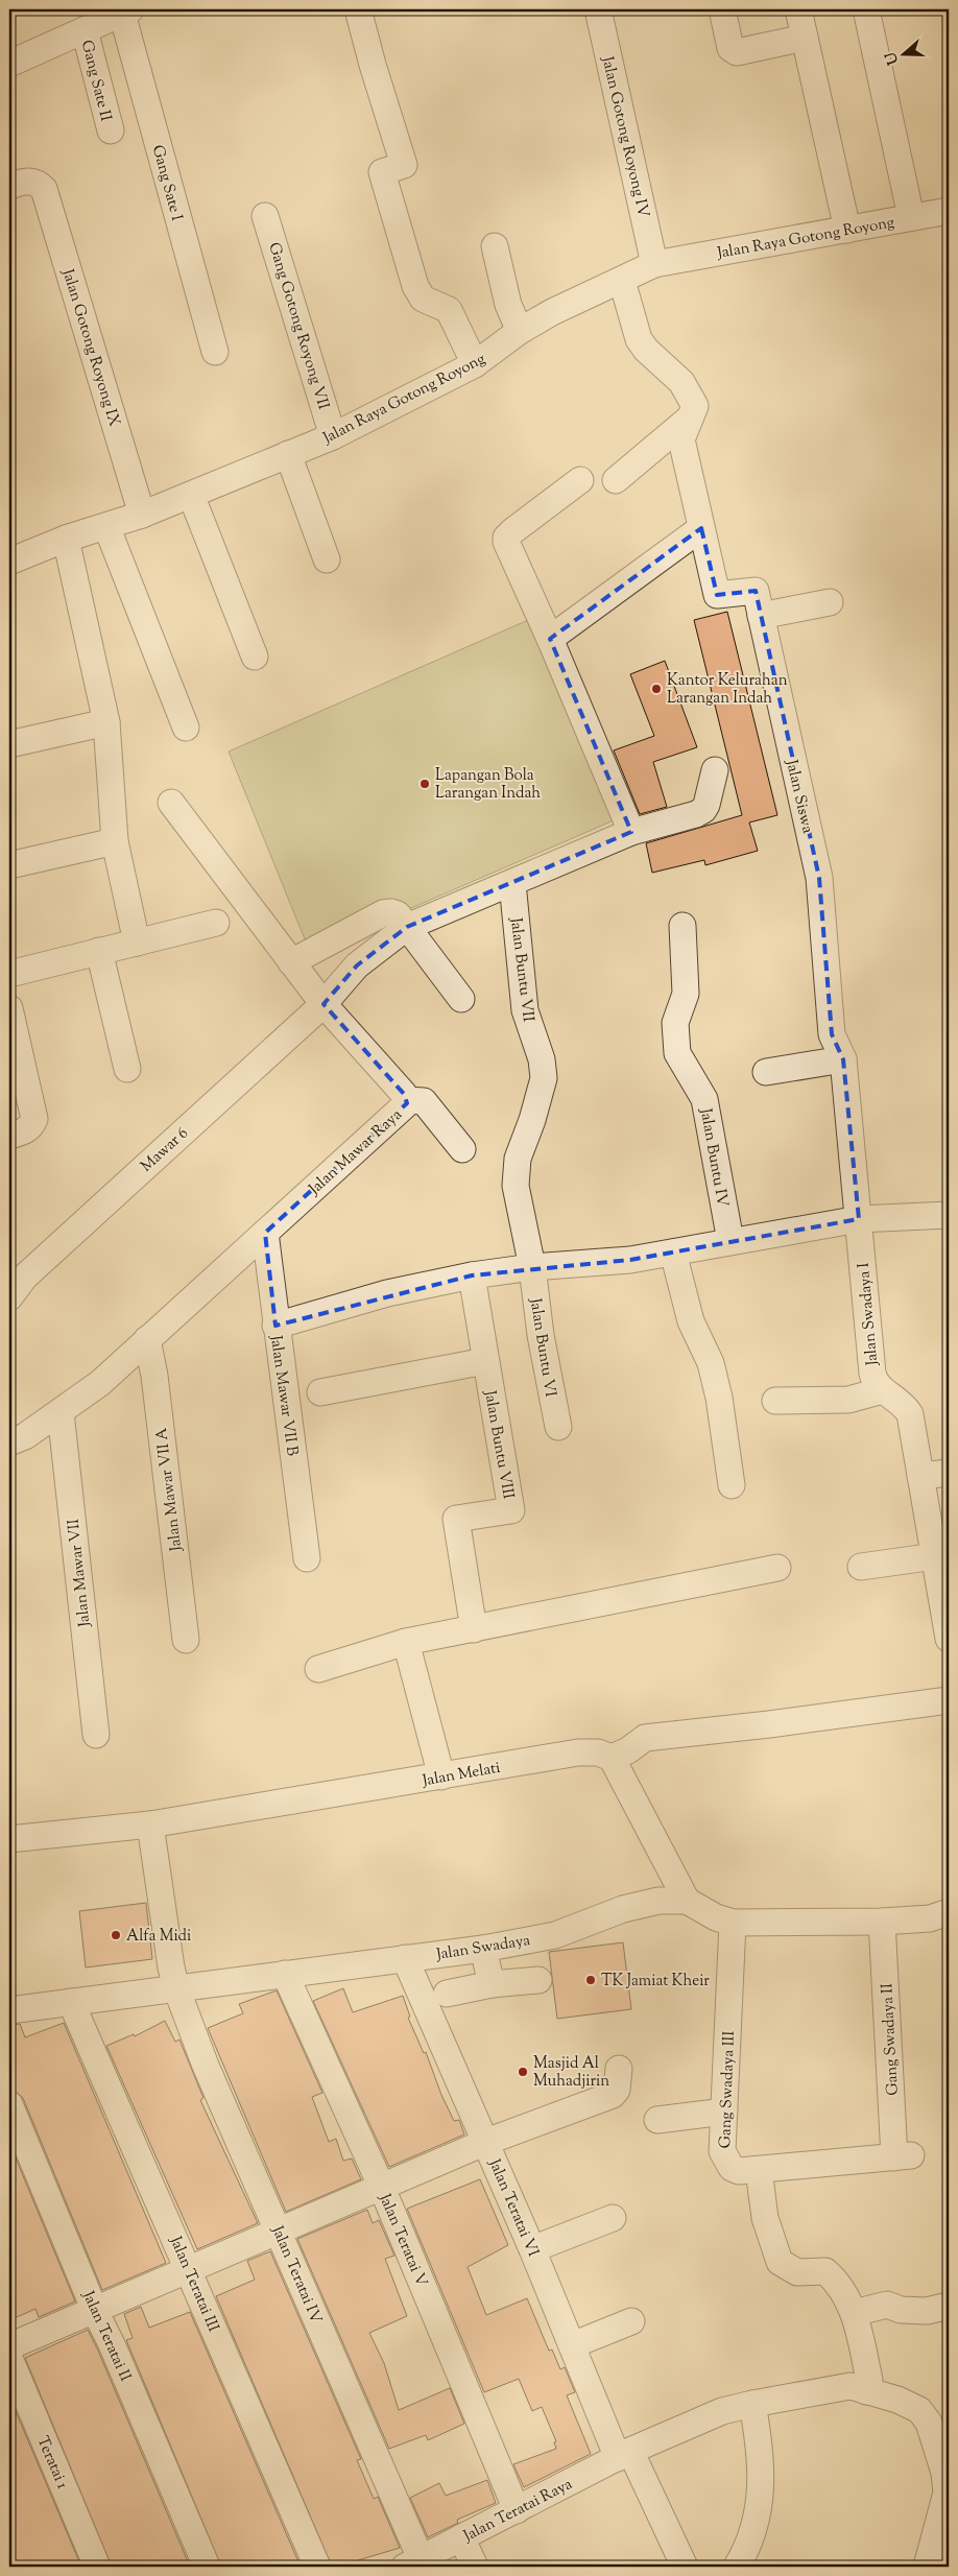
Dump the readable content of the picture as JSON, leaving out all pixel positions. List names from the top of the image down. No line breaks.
{"streets":{"street":["Gang Sate II","Jalan Gotong Royong IV","Gang Sate I","Jalan Raya Gotong Royong","Gang Gotong Royong VII","Jalan Gotong Royong IX","Jalan Siswa","Jalan Buntu VII","Mawar 6","Jalan Mawar Raya","Jalan Buntu IV","Jalan Swadaya I","Jalan Buntu VI","Jalan Mawar VII B","Jalan Buntu VIII","Jalan Mawar VII A","Jalan Mawar VII","Jalan Melati","Jalan Swadaya","Gang Swadaya II","Gang Swadaya III","Jalan Teratai VI","Jalan Teratai V","Jalan Teratai IV","Jalan Teratai III","Jalan Teratai II","Teratai 1","Jalan Teratai Raya"]},"crossings":[["Jalan Gotong Royong IV","Jalan Raya Gotong Royong"],["Jalan Raya Gotong Royong","Gang Gotong Royong VII"],["Jalan Raya Gotong Royong","Jalan Gotong Royong IX"],["Jalan Raya Gotong Royong","Jalan Siswa"],["Jalan Siswa","Jalan Swadaya I"],["Jalan Buntu VII","Mawar 6"],["Jalan Buntu VII","Jalan Buntu VI"],["Mawar 6","Jalan Mawar Raya"],["Jalan Mawar Raya","Jalan Mawar VII B"],["Jalan Mawar Raya","Jalan Mawar VII A"],["Jalan Mawar Raya","Jalan Mawar VII"],["Jalan Swadaya","Gang Swadaya II"],["Jalan Swadaya","Gang Swadaya III"],["Jalan Swadaya","Jalan Teratai VI"],["Jalan Swadaya","Jalan Teratai V"],["Jalan Swadaya","Jalan Teratai IV"],["Jalan Swadaya","Jalan Teratai III"],["Gang Swadaya II","Gang Swadaya III"],["Jalan Teratai VI","Jalan Teratai Raya"],["Jalan Teratai V","Jalan Teratai Raya"],["Jalan Teratai IV","Jalan Teratai Raya"]],"places":["Kantor Kelurahan Larangan Indah","Lapangan Bola Larangan Indah","Alfa Midi","TK Jamiat Kheir","Masjid Al Muhadjirin"],"north":"left"}
